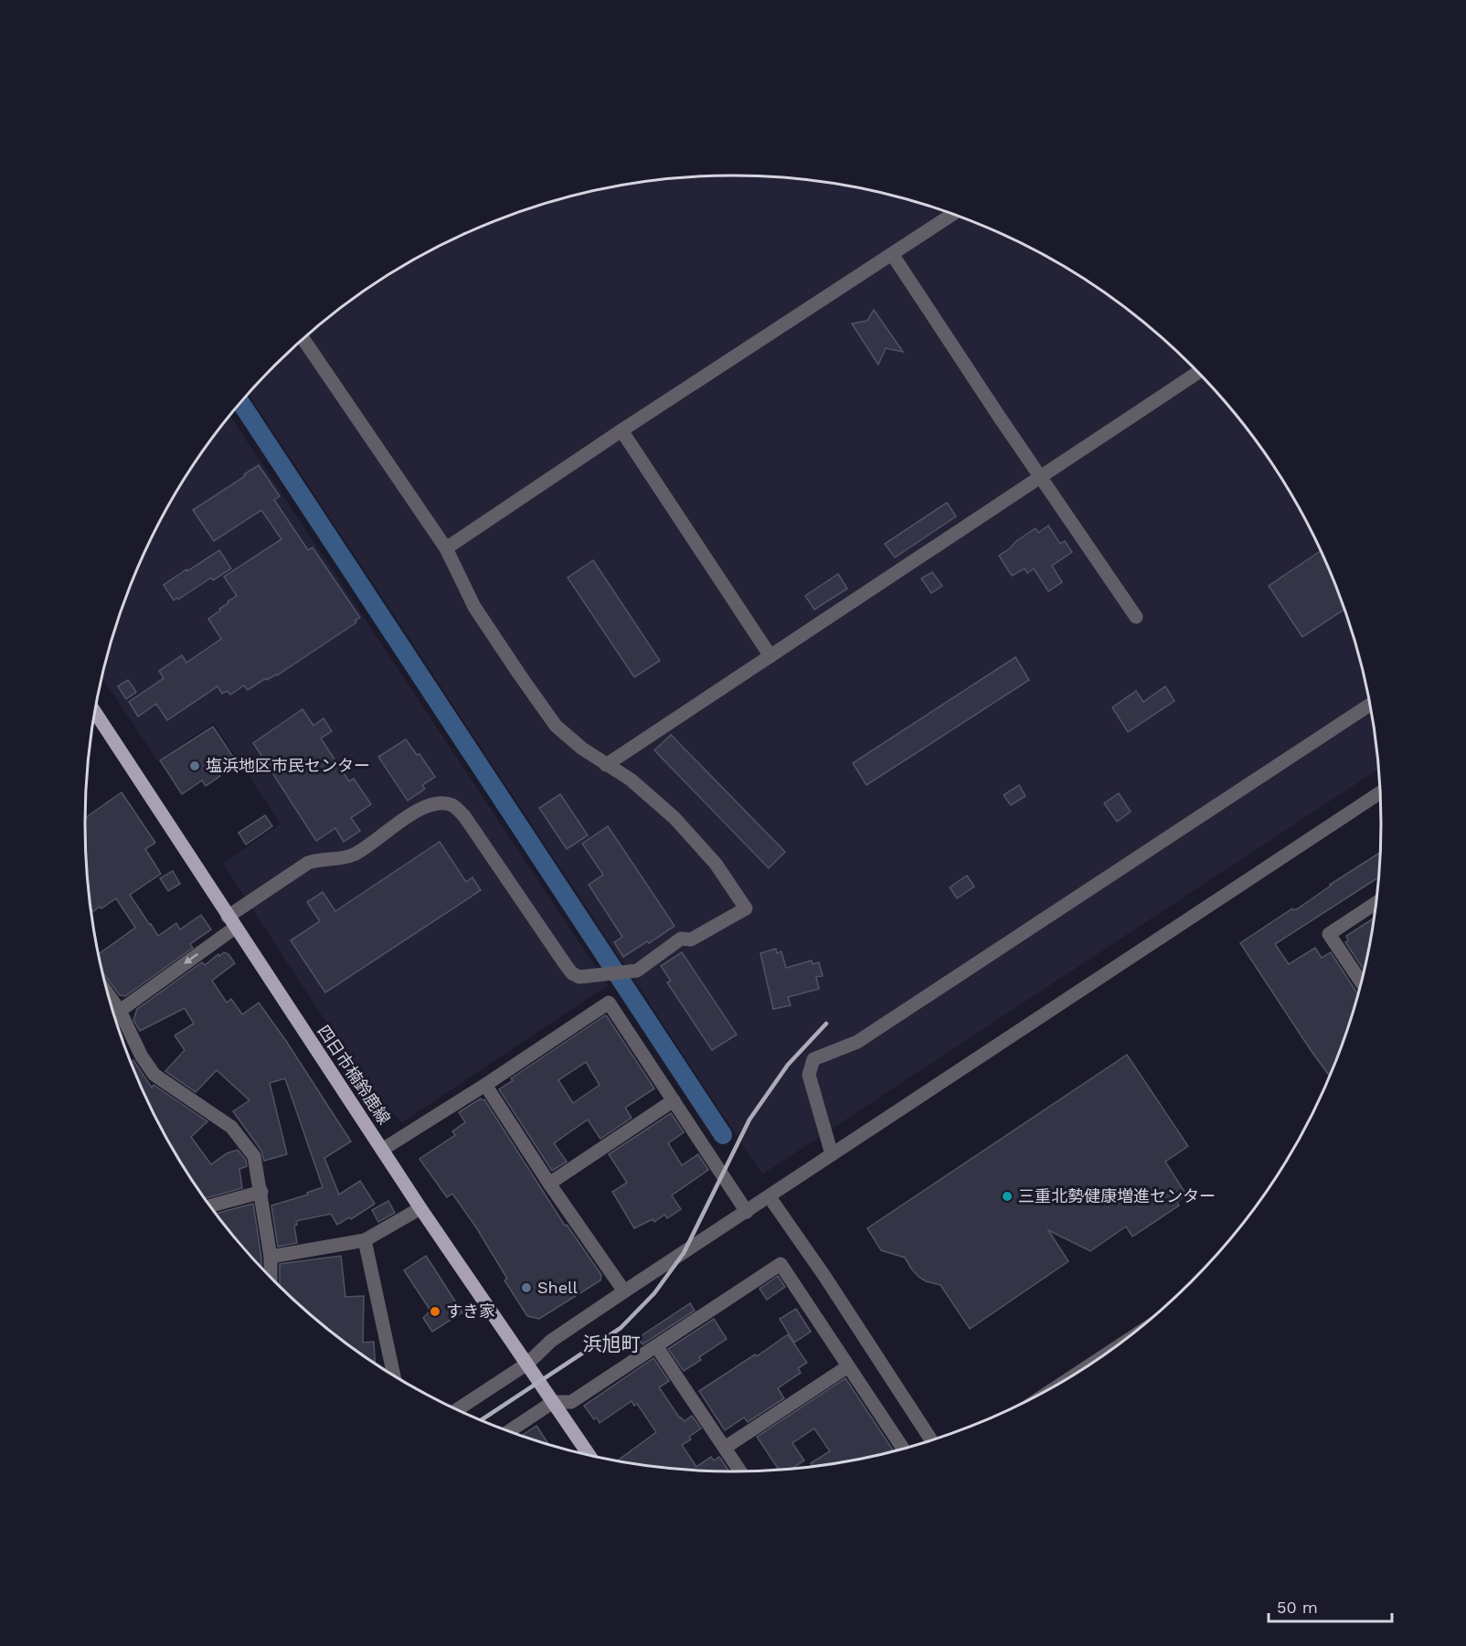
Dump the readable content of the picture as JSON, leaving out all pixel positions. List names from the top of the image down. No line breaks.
{"streets":{"main road":["四日市楠鈴鹿線"]},"districts":["浜旭町"],"places":["塩浜地区市民センター","三重北勢健康増進センター","Shell","すき家"],"scale_bar":"50 m"}
